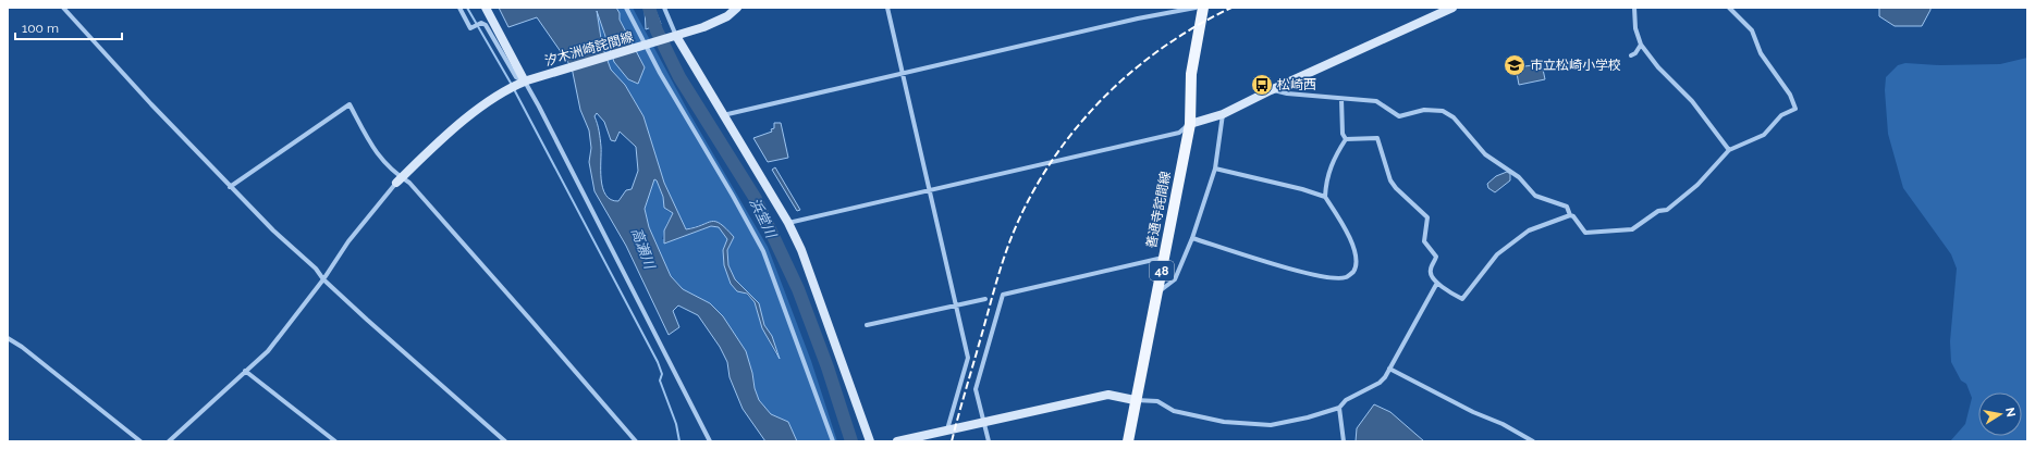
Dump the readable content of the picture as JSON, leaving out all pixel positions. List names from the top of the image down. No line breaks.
{"streets":{"main road":["善通寺詫間線","48"],"street":["汐木洲崎詫間線"]},"water":["浜堂川","高瀬川"],"places":{"school or university":["市立松崎小学校"],"bus stop":["松崎西"]},"scale_bar":"100 m","north":"right"}
